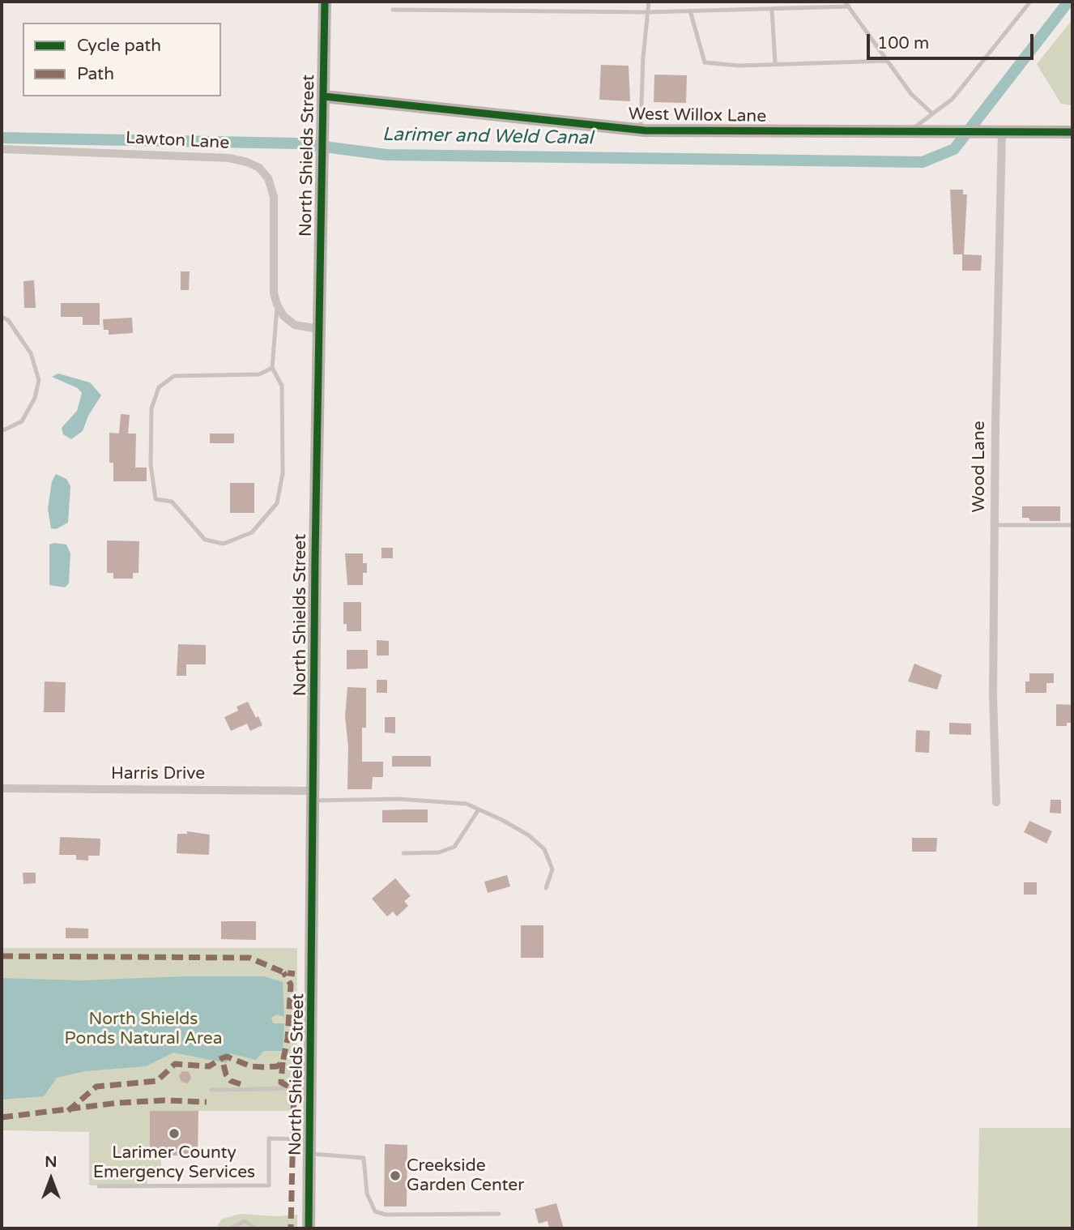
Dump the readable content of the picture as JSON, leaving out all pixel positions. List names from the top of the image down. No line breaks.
{"streets":{"main road":["West Willox Lane","North Shields Street"],"street":["Lawton Lane","Wood Lane","Harris Drive"]},"crossings":[["West Willox Lane","North Shields Street"],["West Willox Lane","Wood Lane"],["North Shields Street","Harris Drive"]],"water":["Larimer and Weld Canal"],"parks":["North Shields Ponds Natural Area"],"places":["Larimer County Emergency Services","Creekside Garden Center"],"legend":["Cycle path","Path"],"scale_bar":"100 m","north":"top"}
